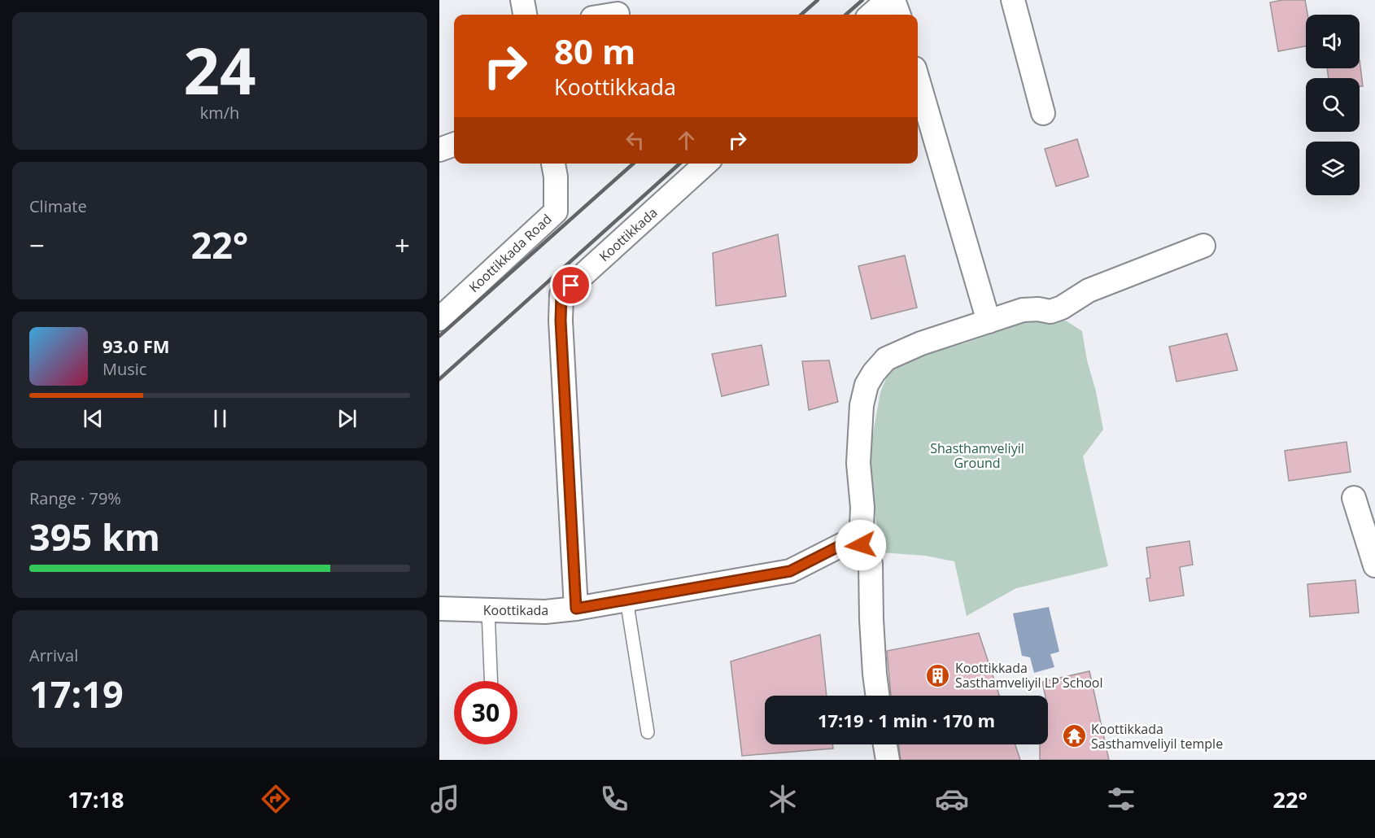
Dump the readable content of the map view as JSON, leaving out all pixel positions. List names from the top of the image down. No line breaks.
{"streets":{"street":["Koottikkada","Koottikkada Road","Koottikada"]},"crossings":[["Koottikkada","Koottikada"]],"parks":["Shasthamveliyil Ground"],"places":{"building":["Koottikkada Sasthamveliyil LP School"],"temple":["Koottikkada Sasthamveliyil temple"]},"page":{"tile":[["24","km/h"],"Climate",["Range · 79%","395 km"],["Arrival","17:19"]],"turn":["80 m","Koottikkada"],"heat":["−","22°","+"],"song":["93.0 FM","Music"],"limit":"30","trip":"17:19 · 1 min · 170 m","tabs":["17:18","22°"]}}
